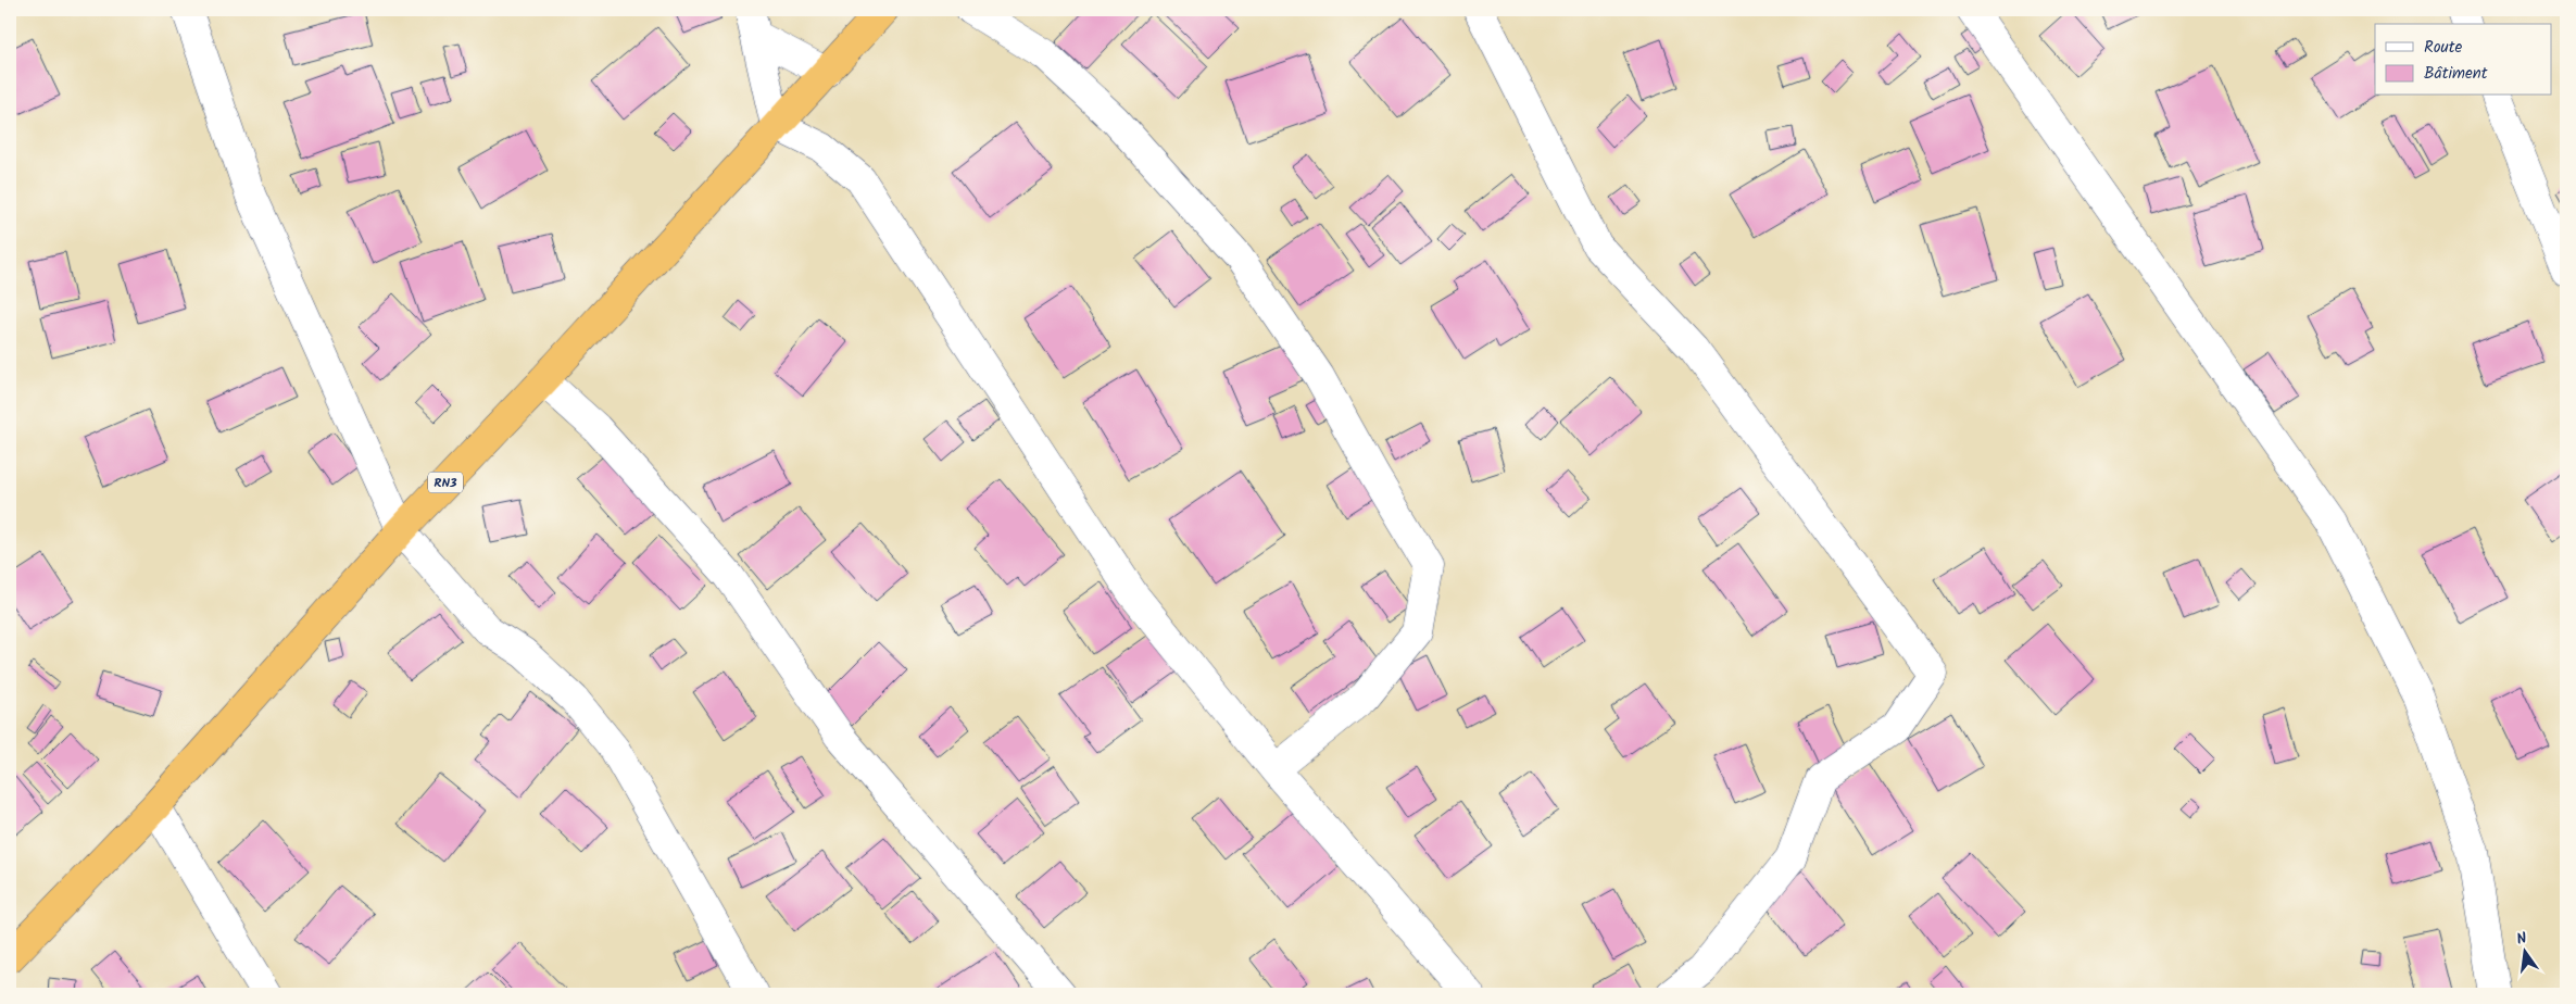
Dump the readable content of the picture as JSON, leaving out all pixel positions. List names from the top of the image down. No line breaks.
{"streets":{"highway":["RN3"]},"legend":["Route","Bâtiment"],"north":"top"}
